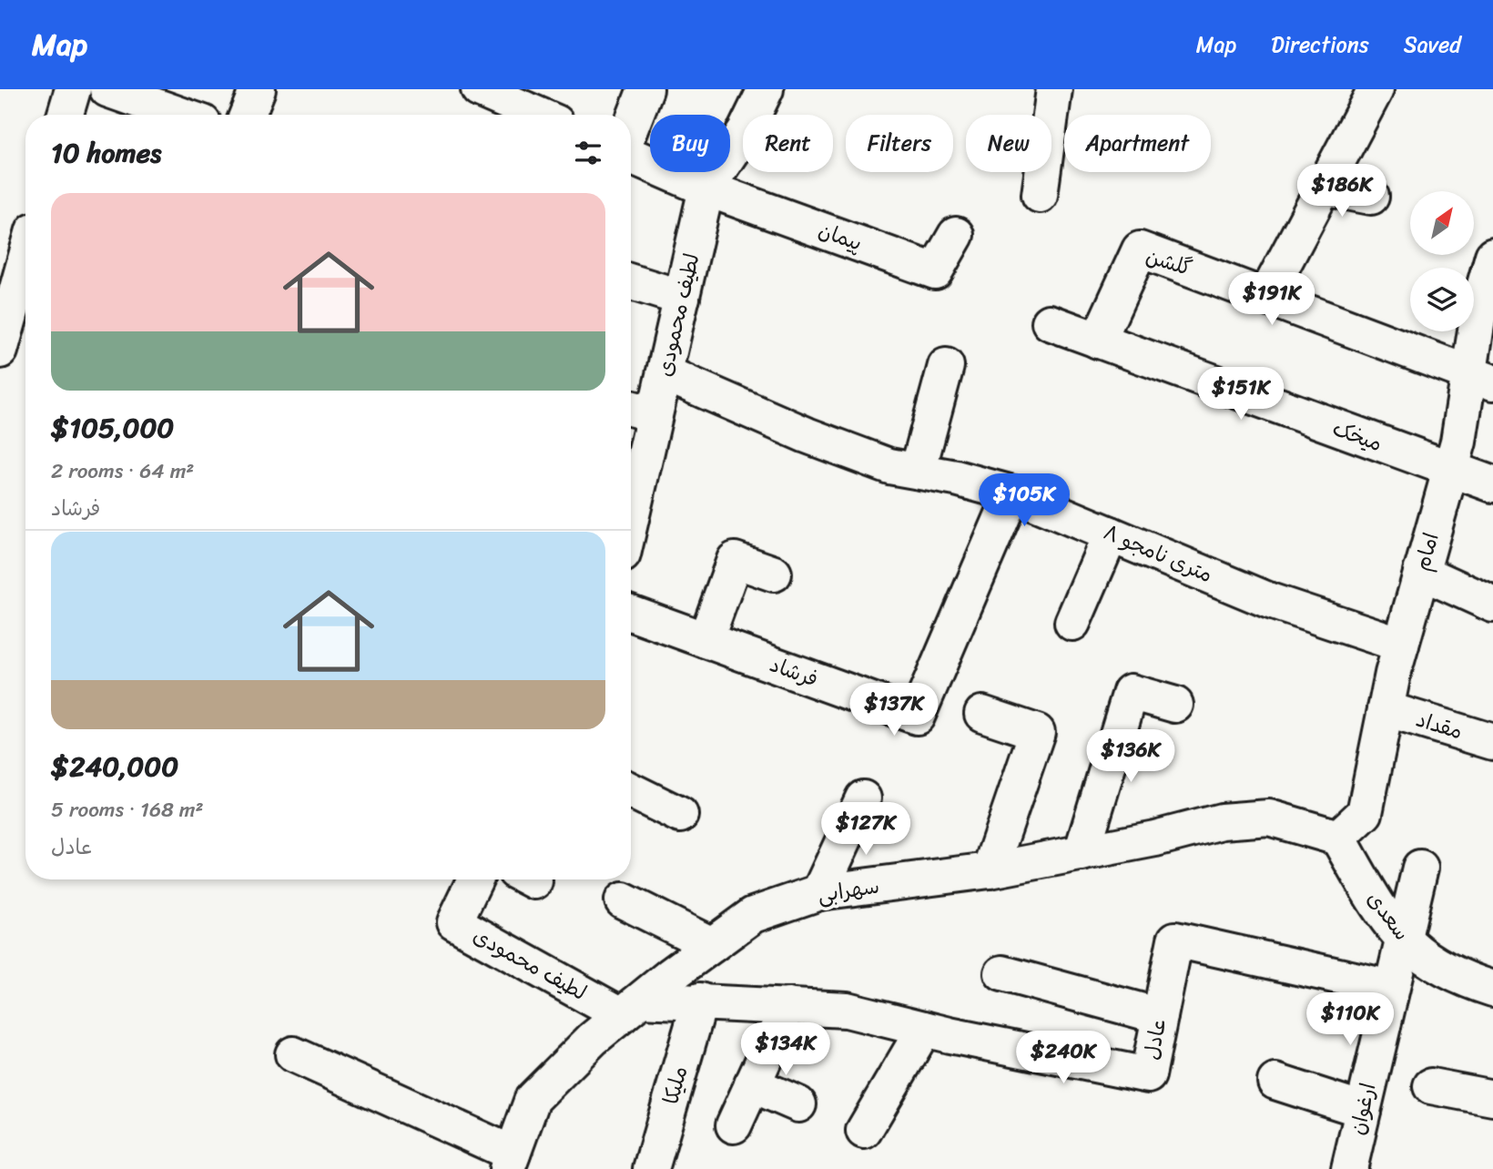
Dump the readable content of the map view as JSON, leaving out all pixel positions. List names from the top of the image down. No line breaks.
{"streets":{"street":["پیمان","گلشن","لطیف محمودی","میخک","امام","۸ متری نامجو","فرشاد","مقداد","سهرابی","سعدی","عادل","ملیکا","ارغوان"]},"crossings":[["پیمان","لطیف محمودی"],["گلشن","میخک"],["گلشن","امام"],["لطیف محمودی","۸ متری نامجو"],["لطیف محمودی","سهرابی"],["لطیف محمودی","عادل"],["میخک","امام"],["امام","۸ متری نامجو"],["امام","مقداد"],["امام","سهرابی"],["امام","سعدی"],["۸ متری نامجو","فرشاد"],["سهرابی","سعدی"],["سهرابی","عادل"],["سعدی","ارغوان"],["عادل","ملیکا"],["عادل","ارغوان"]],"north":"top right","page":{"header":"Map","nav":["Map","Directions","Saved"],"chip":["Buy","Rent","Filters","New","Apartment"],"heading":"10 homes","price":["$186K","$191K","$151K","$105K","$137K","$136K","$127K","$110K","$134K","$240K"],"list":[{"name":"$105,000","note":"2 rooms · 64 m² · فرشاد"},{"name":"$240,000","note":"5 rooms · 168 m² · عادل"}]}}
